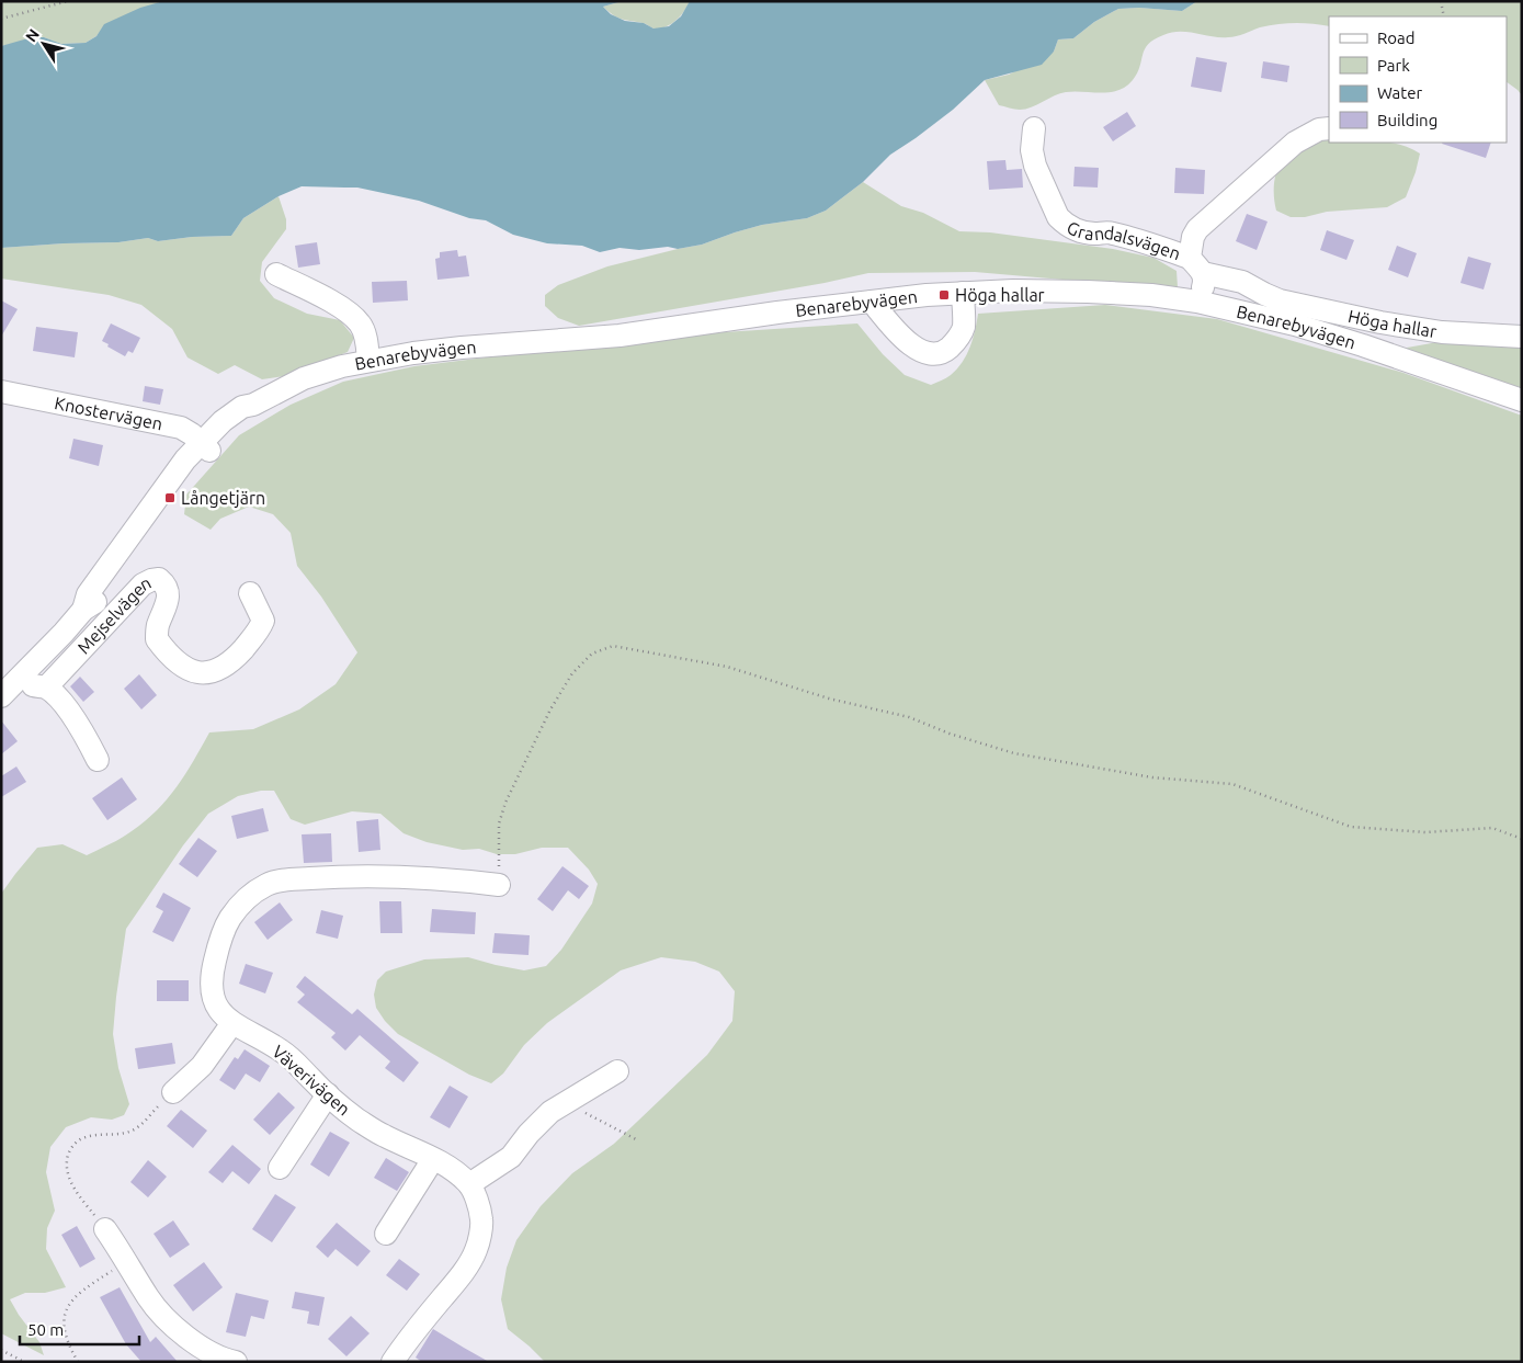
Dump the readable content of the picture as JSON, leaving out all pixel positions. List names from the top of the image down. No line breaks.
{"streets":{"street":["Grandalsvägen","Benarebyvägen","Höga hallar","Knostervägen","Mejselvägen","Väverivägen"]},"crossings":[["Grandalsvägen","Benarebyvägen"],["Grandalsvägen","Höga hallar"],["Benarebyvägen","Knostervägen"]],"places":{"transit":["Höga hallar","Långetjärn"]},"legend":["Road","Park","Water","Building"],"scale_bar":"50 m","north":"top left"}
